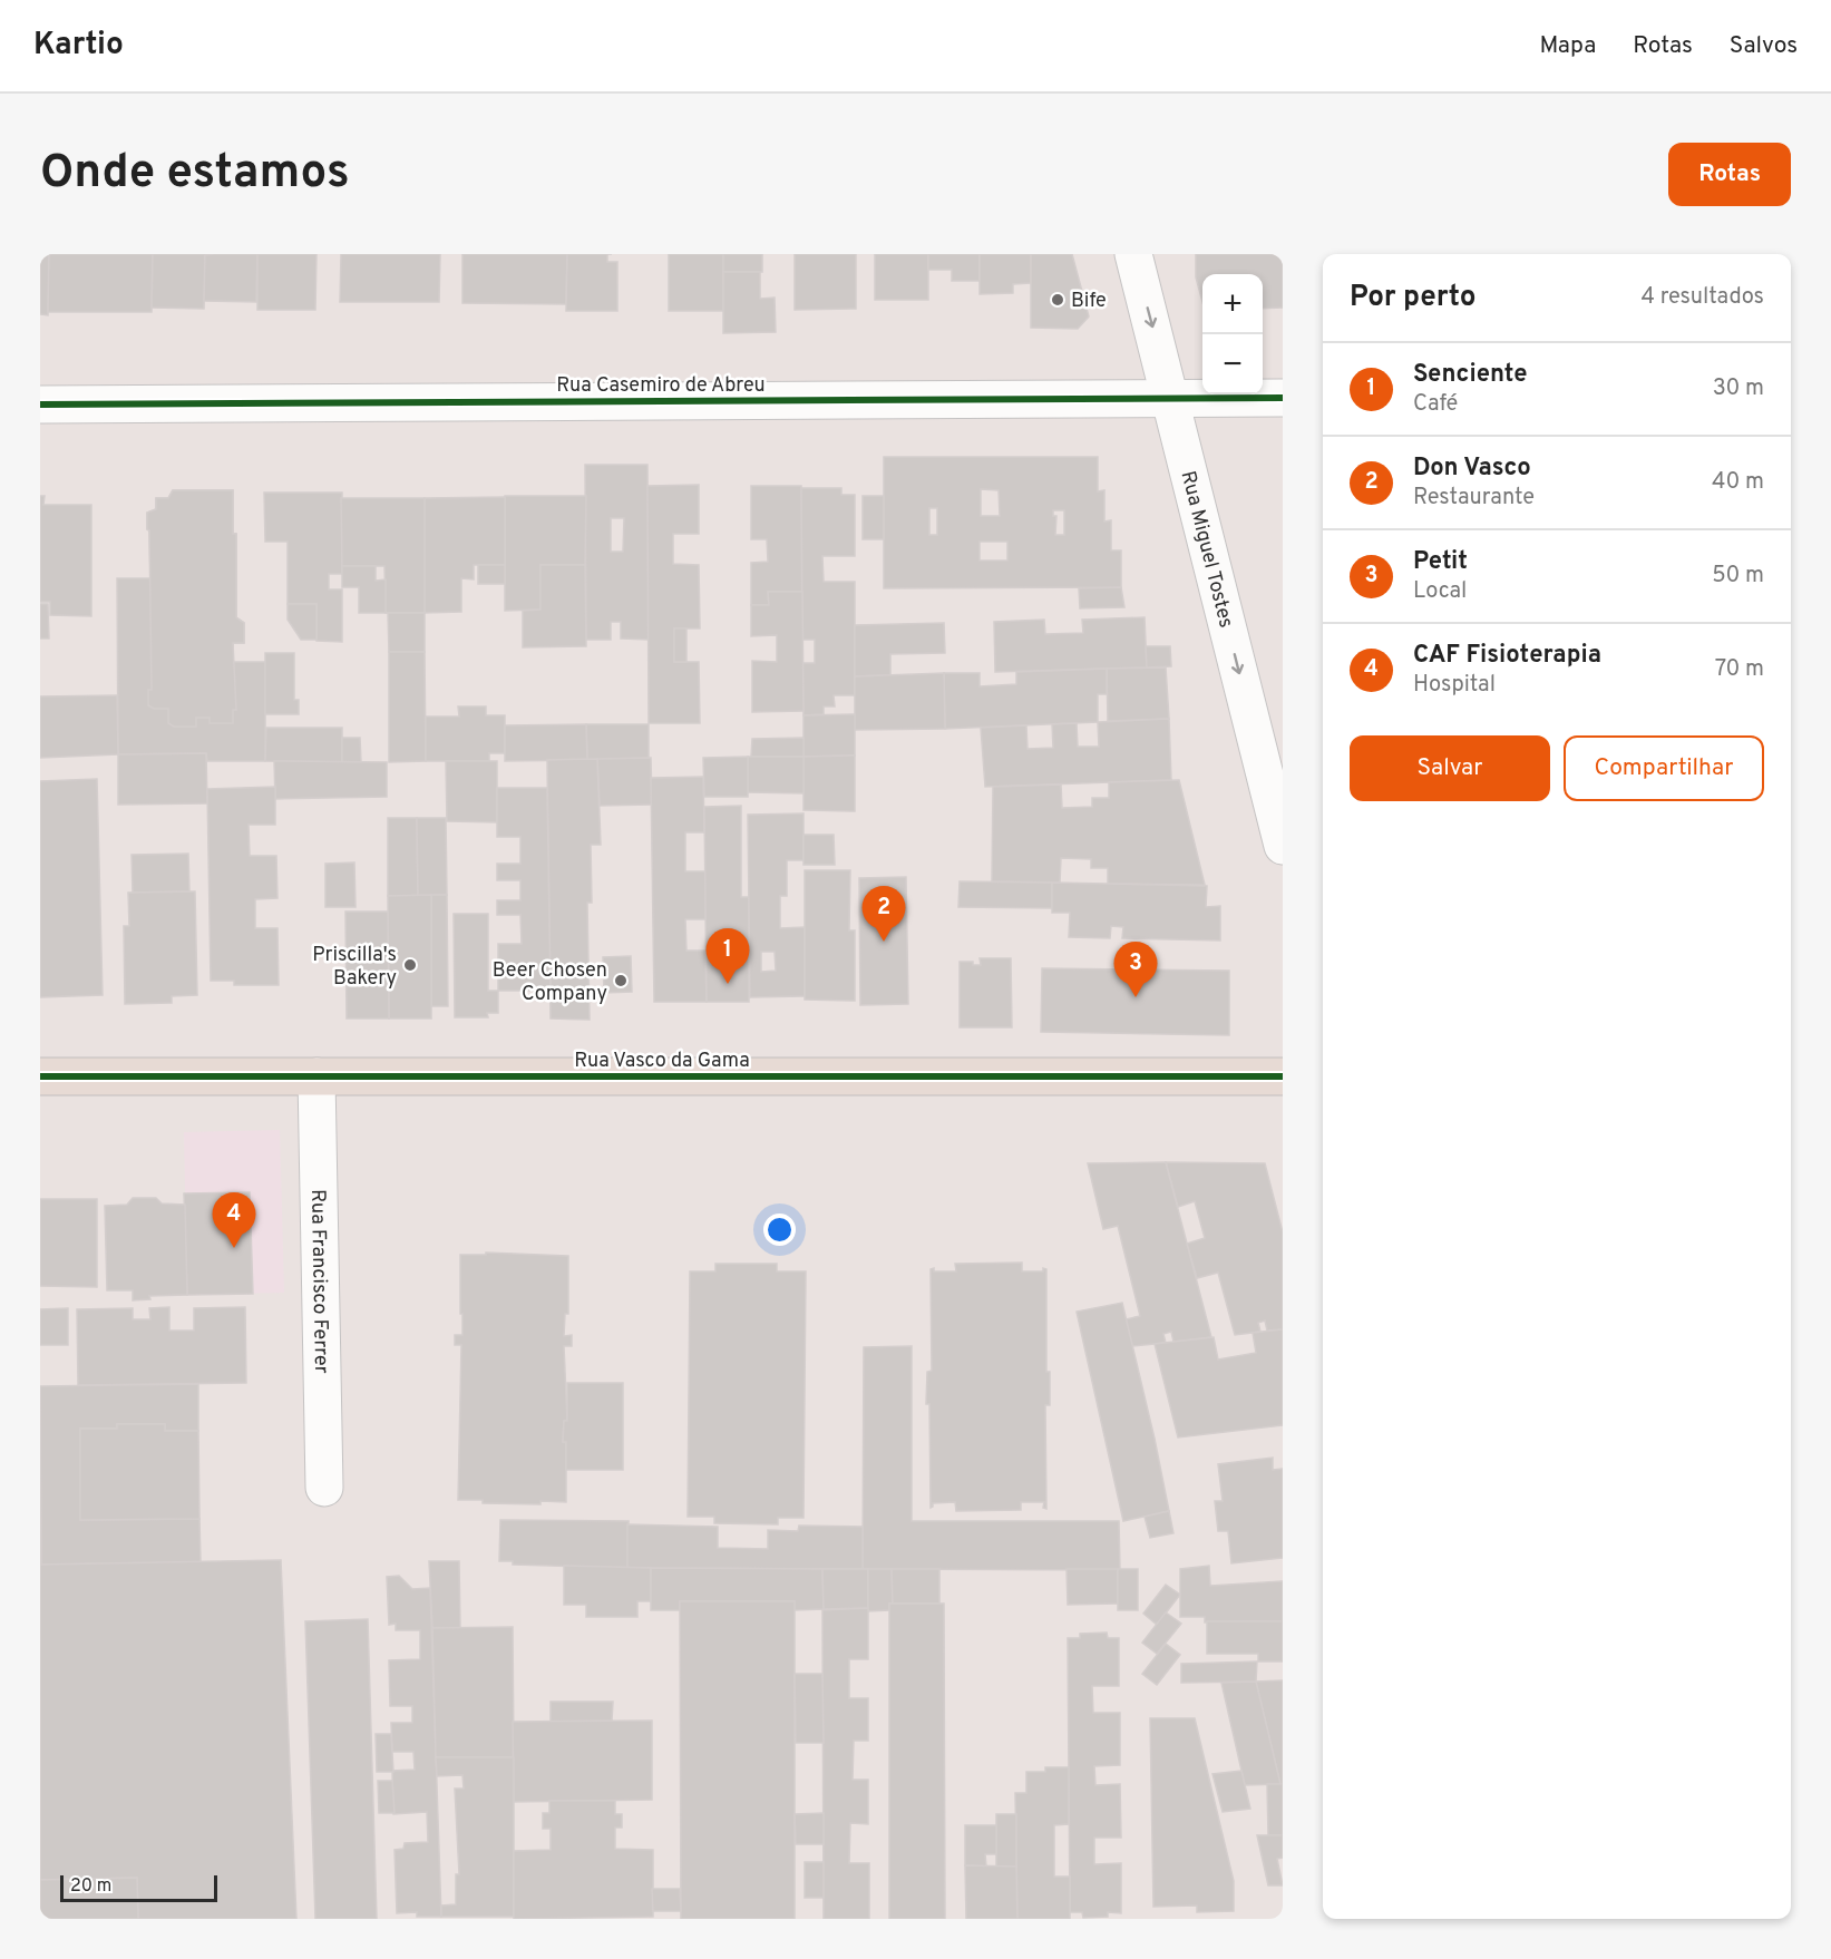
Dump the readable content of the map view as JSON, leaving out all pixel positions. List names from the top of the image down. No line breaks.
{"streets":{"main road":["Rua Vasco da Gama"],"street":["Rua Casemiro de Abreu","Rua Miguel Tostes","Rua Francisco Ferrer"]},"crossings":[["Rua Casemiro de Abreu","Rua Miguel Tostes"],["Rua Vasco da Gama","Rua Francisco Ferrer"]],"one_way":["Rua Miguel Tostes"],"places":["Bife","Priscilla's Bakery","Beer Chosen Company"],"scale_bar":"20 m","page":{"header":"Kartio","nav":["Mapa","Rotas","Salvos"],"buttons":["Rotas",["Salvar","Compartilhar"]],"title":"Onde estamos","heading":["Por perto","4 resultados"],"map_buttons":["+","−"],"list":[{"mark":"1","name":"Senciente","note":"Café","value":"30 m"},{"mark":"2","name":"Don Vasco","note":"Restaurante","value":"40 m"},{"mark":"3","name":"Petit","note":"Local","value":"50 m"},{"mark":"4","name":"CAF Fisioterapia","note":"Hospital","value":"70 m"}],"pins":["2","1","3","4"],"scale":"20 m"}}
